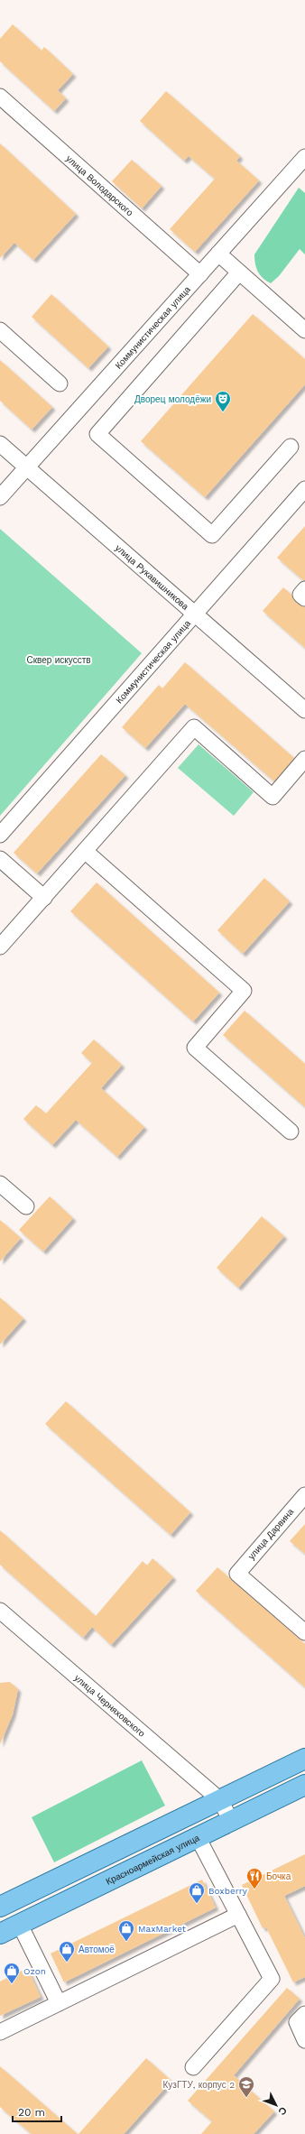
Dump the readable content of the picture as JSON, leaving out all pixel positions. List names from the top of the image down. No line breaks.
{"streets":{"main road":["Красноармейская улица"],"street":["улица Володарского","Коммунистическая улица","улица Рукавишникова","улица Дарвина","улица Черняховского"]},"crossings":[["улица Володарского","Коммунистическая улица"],["Коммунистическая улица","улица Рукавишникова"]],"parks":["Сквер искусств"],"places":{"theatre":["Дворец молодёжи"],"restaurant":["Бочка"],"shop":["Boxberry","MaxMarket","Автомоё","Ozon"],"school or university":["КузГТУ, корпус 2"]},"scale_bar":"20 m","north":"bottom right"}
